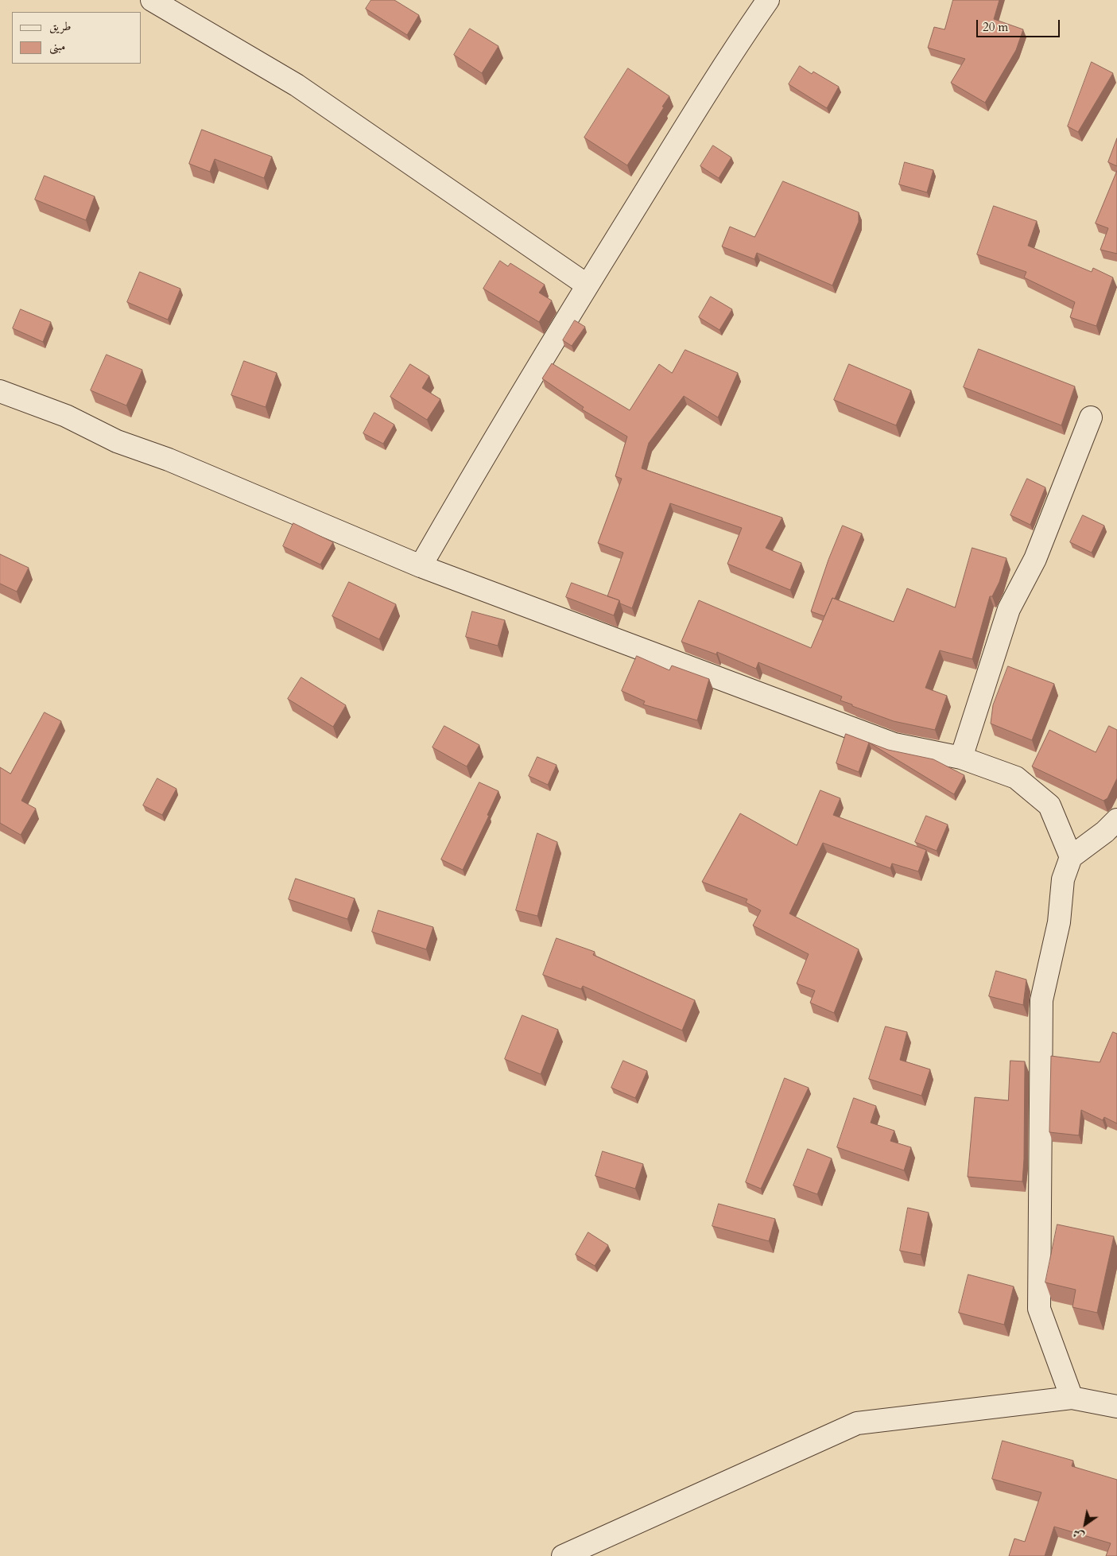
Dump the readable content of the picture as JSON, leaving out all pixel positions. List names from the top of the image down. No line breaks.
{"legend":["طريق","مبنى"],"scale_bar":"20 m","north":"bottom left"}
